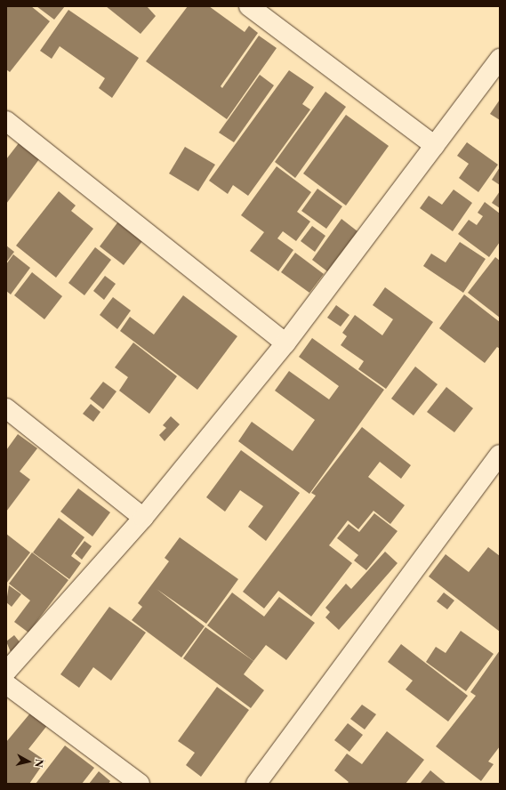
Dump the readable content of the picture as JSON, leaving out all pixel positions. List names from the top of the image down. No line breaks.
{"north":"right"}
